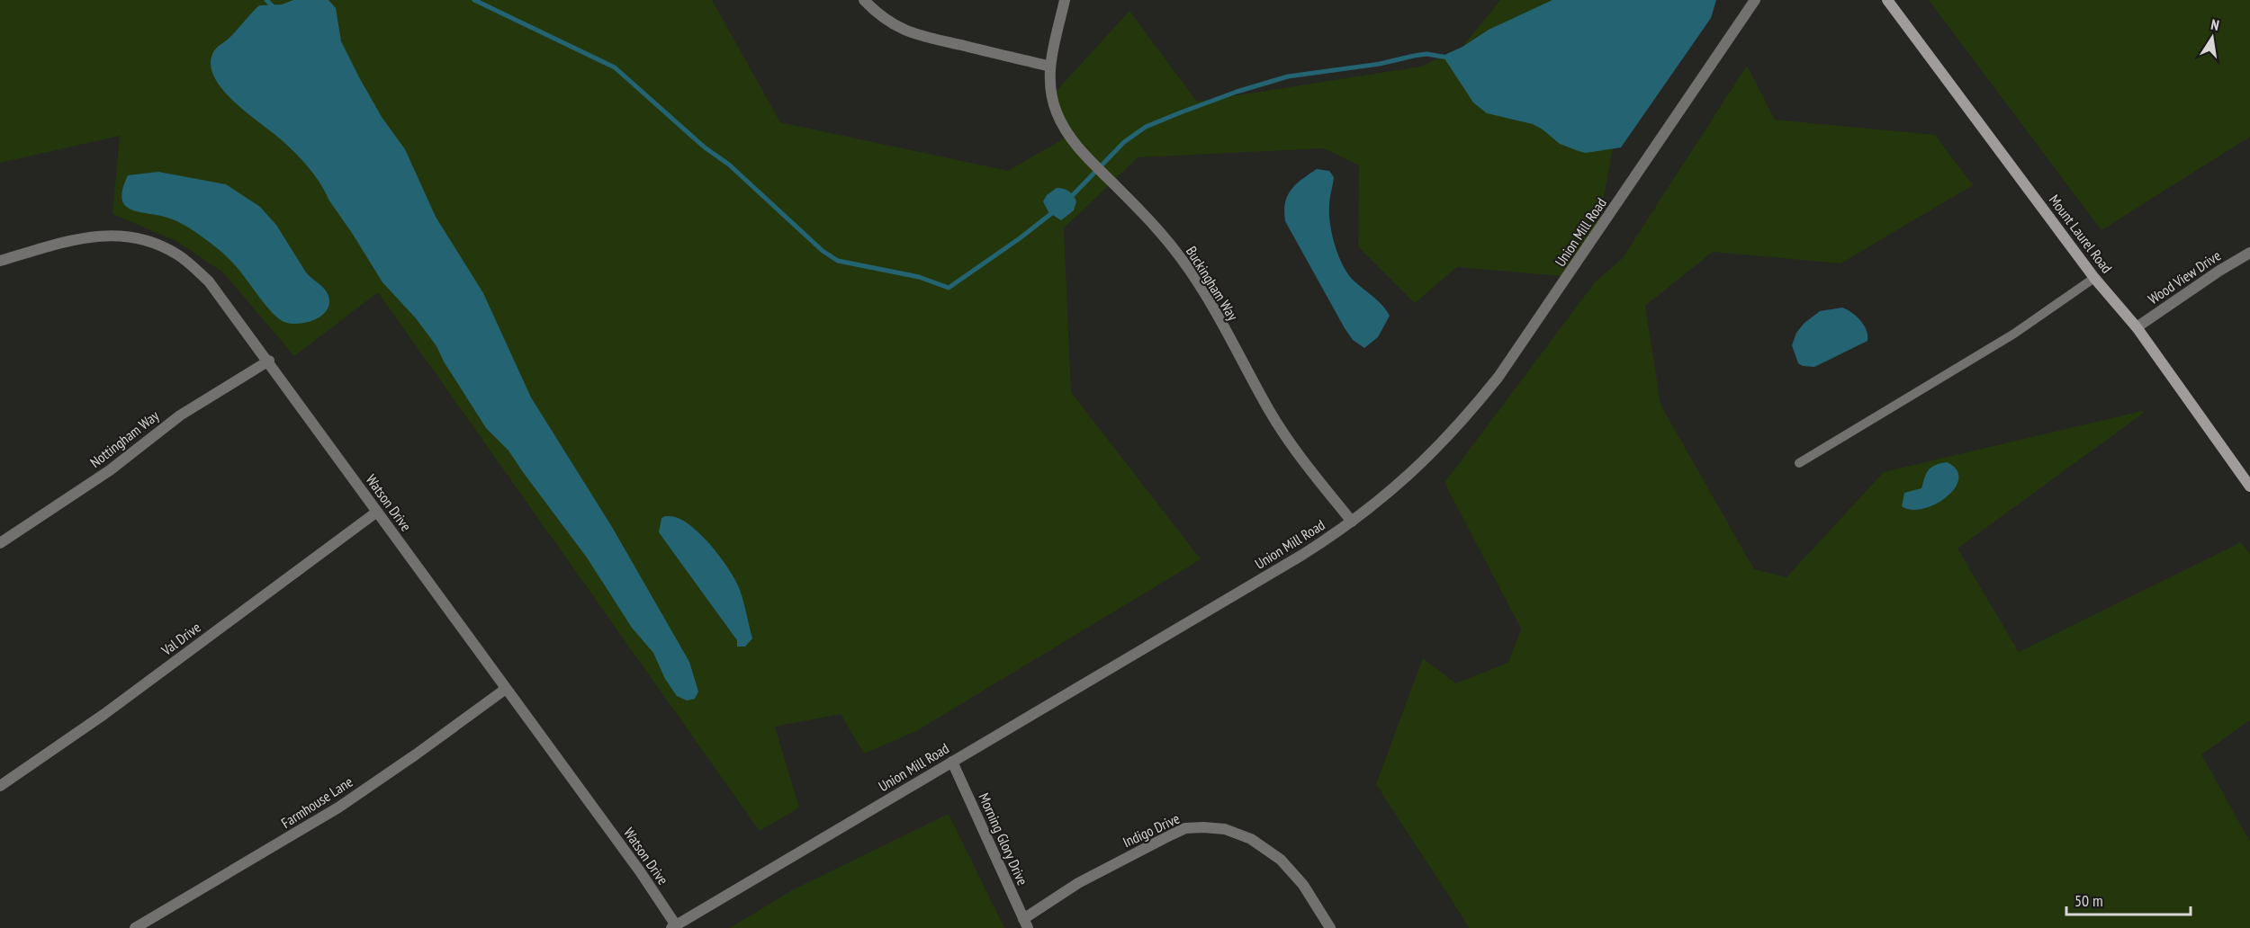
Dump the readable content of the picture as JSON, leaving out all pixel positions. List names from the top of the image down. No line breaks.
{"streets":{"main road":["Mount Laurel Road"],"street":["Union Mill Road","Wood View Drive","Buckingham Way","Nottingham Way","Watson Drive","Val Drive","Farmhouse Lane","Indigo Drive","Morning Glory Drive"]},"crossings":[["Union Mill Road","Buckingham Way"],["Union Mill Road","Watson Drive"],["Union Mill Road","Morning Glory Drive"],["Mount Laurel Road","Wood View Drive"],["Nottingham Way","Watson Drive"],["Watson Drive","Val Drive"],["Watson Drive","Farmhouse Lane"],["Indigo Drive","Morning Glory Drive"]],"scale_bar":"50 m","north":"top"}
